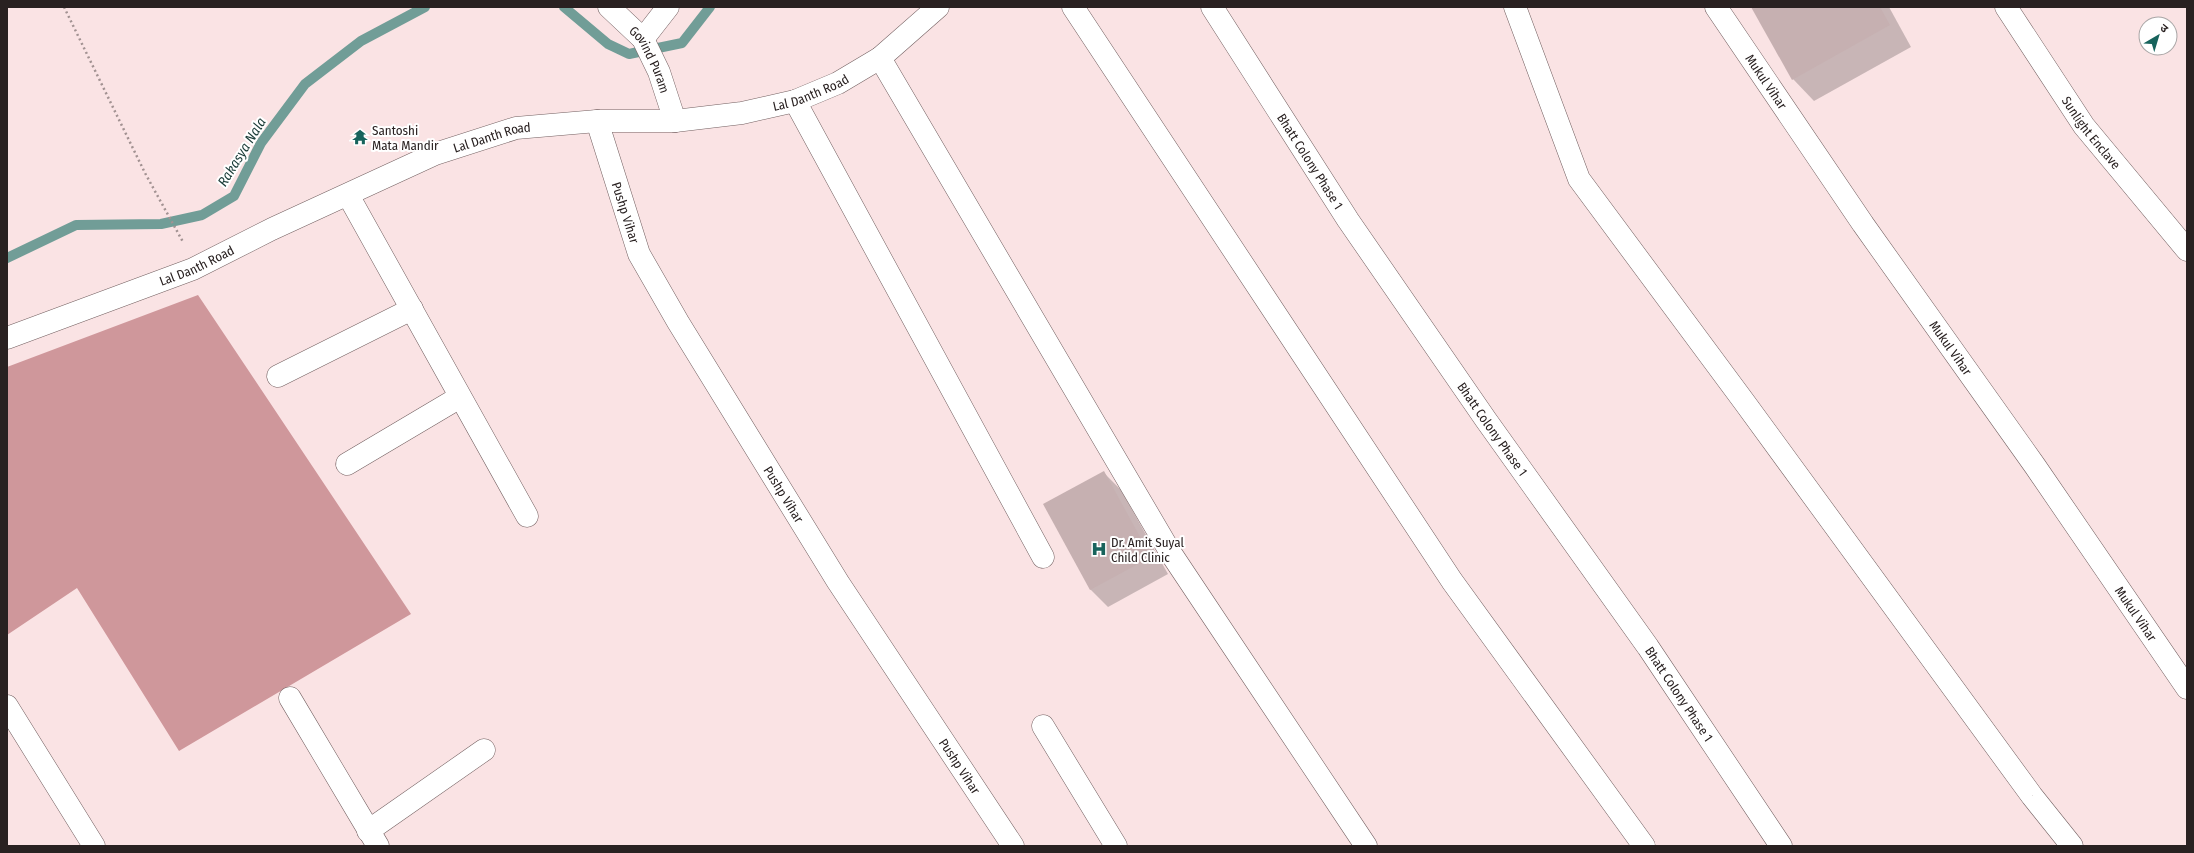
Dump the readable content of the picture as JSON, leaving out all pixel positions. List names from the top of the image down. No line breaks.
{"streets":{"street":["Govind Puram","Mukul Vihar","Lal Danth Road","Sunlight Enclave","Bhatt Colony Phase 1","Pushp Vihar"]},"crossings":[["Govind Puram","Lal Danth Road"],["Lal Danth Road","Pushp Vihar"]],"water":["Rakasya Nala"],"places":{"temple":["Santoshi Mata Mandir"],"hospital":["Dr. Amit Suyal Child Clinic"]},"north":"top right"}
